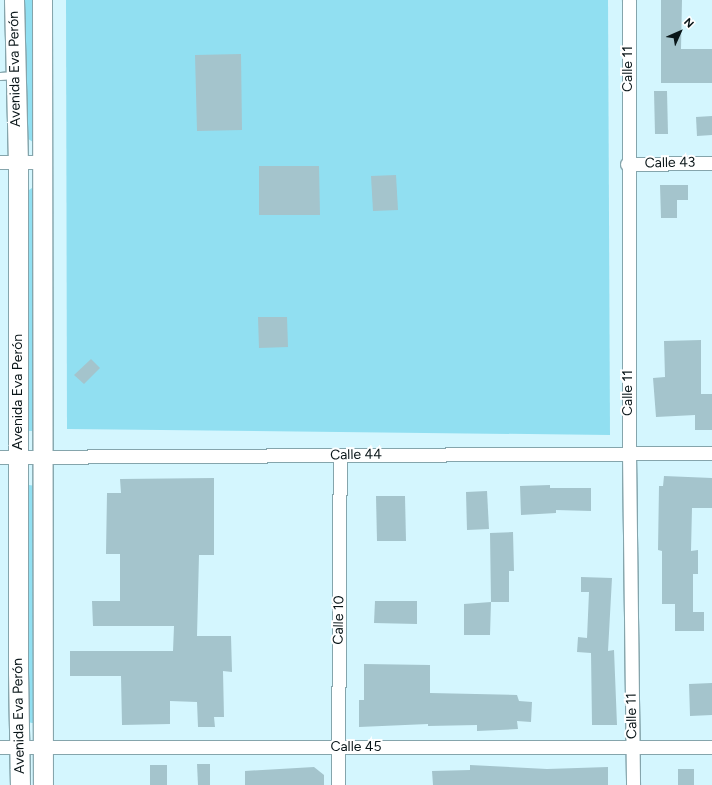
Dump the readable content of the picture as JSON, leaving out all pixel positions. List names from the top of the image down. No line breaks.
{"streets":{"main road":["Avenida Eva Perón"],"street":["Calle 11","Calle 43","Calle 44","Calle 10","Calle 45"]},"crossings":[["Avenida Eva Perón","Calle 44"],["Avenida Eva Perón","Calle 45"],["Calle 11","Calle 43"],["Calle 11","Calle 44"],["Calle 11","Calle 45"],["Calle 44","Calle 10"],["Calle 10","Calle 45"]],"north":"top right"}
